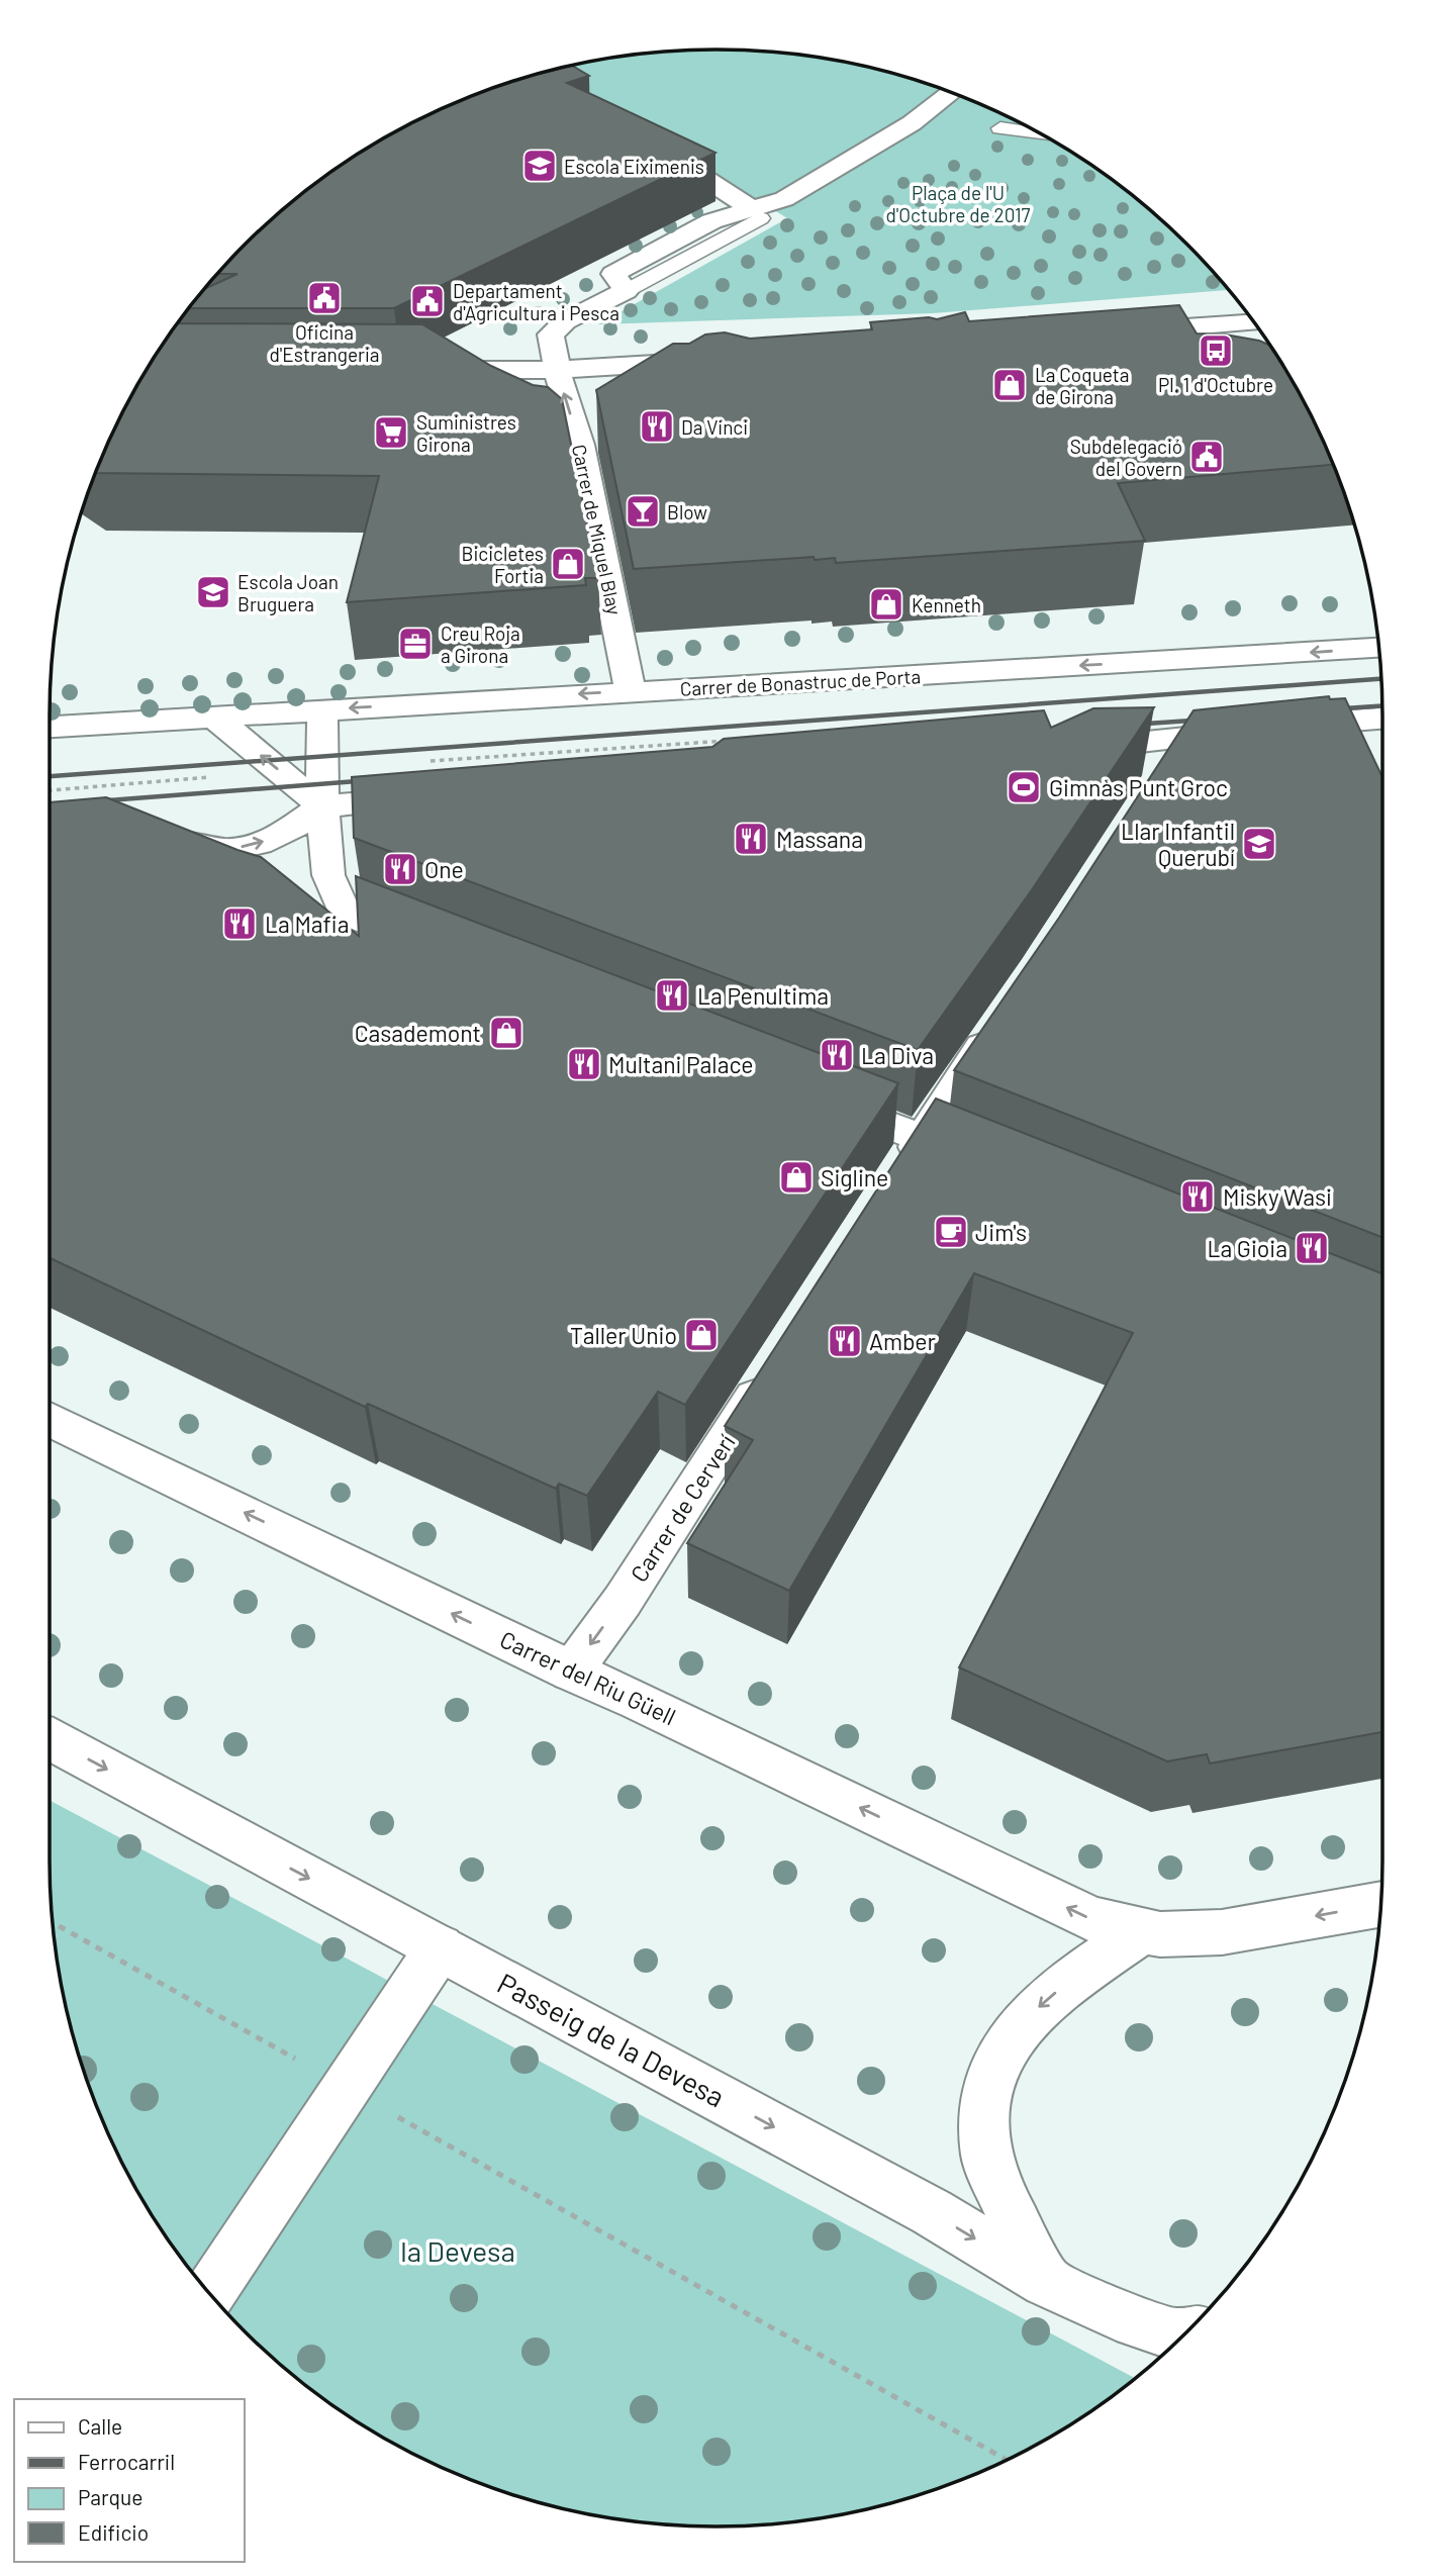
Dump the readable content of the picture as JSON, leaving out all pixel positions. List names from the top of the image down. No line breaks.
{"streets":{"street":["Carrer de Miquel Blay","Carrer de Bonastruc de Porta","Carrer de Cerverí","Carrer del Riu Güell","Passeig de la Devesa"]},"crossings":[["Carrer de Miquel Blay","Carrer de Bonastruc de Porta"],["Carrer de Cerverí","Carrer del Riu Güell"]],"one_way":["Carrer de Miquel Blay","Carrer de Cerverí","Carrer del Riu Güell","Passeig de la Devesa"],"parks":["Plaça de l'U d'Octubre de 2017","la Devesa"],"places":{"school or university":["Escola Eiximenis","Escola Joan Bruguera","Llar Infantil Querubí"],"public building":["Oficina d'Estrangeria","Departament d'Agricultura i Pesca","Subdelegació del Govern"],"bus stop":["Pl. 1 d'Octubre"],"shop":["La Coqueta de Girona","Bicicletes Fortia","Kenneth","Casademont","Sigline","Taller Unio"],"restaurant":["Da Vinci","Massana","One","La Mafia","La Penultima","La Diva","Multani Palace","Misky Wasi","La Gioia","Amber"],"supermarket":["Suministres Girona"],"bar":["Blow"],"office":["Creu Roja a Girona"],"sports":["Gimnàs Punt Groc"],"cafe":["Jim's"]},"legend":["Calle","Ferrocarril","Parque","Edificio"]}
